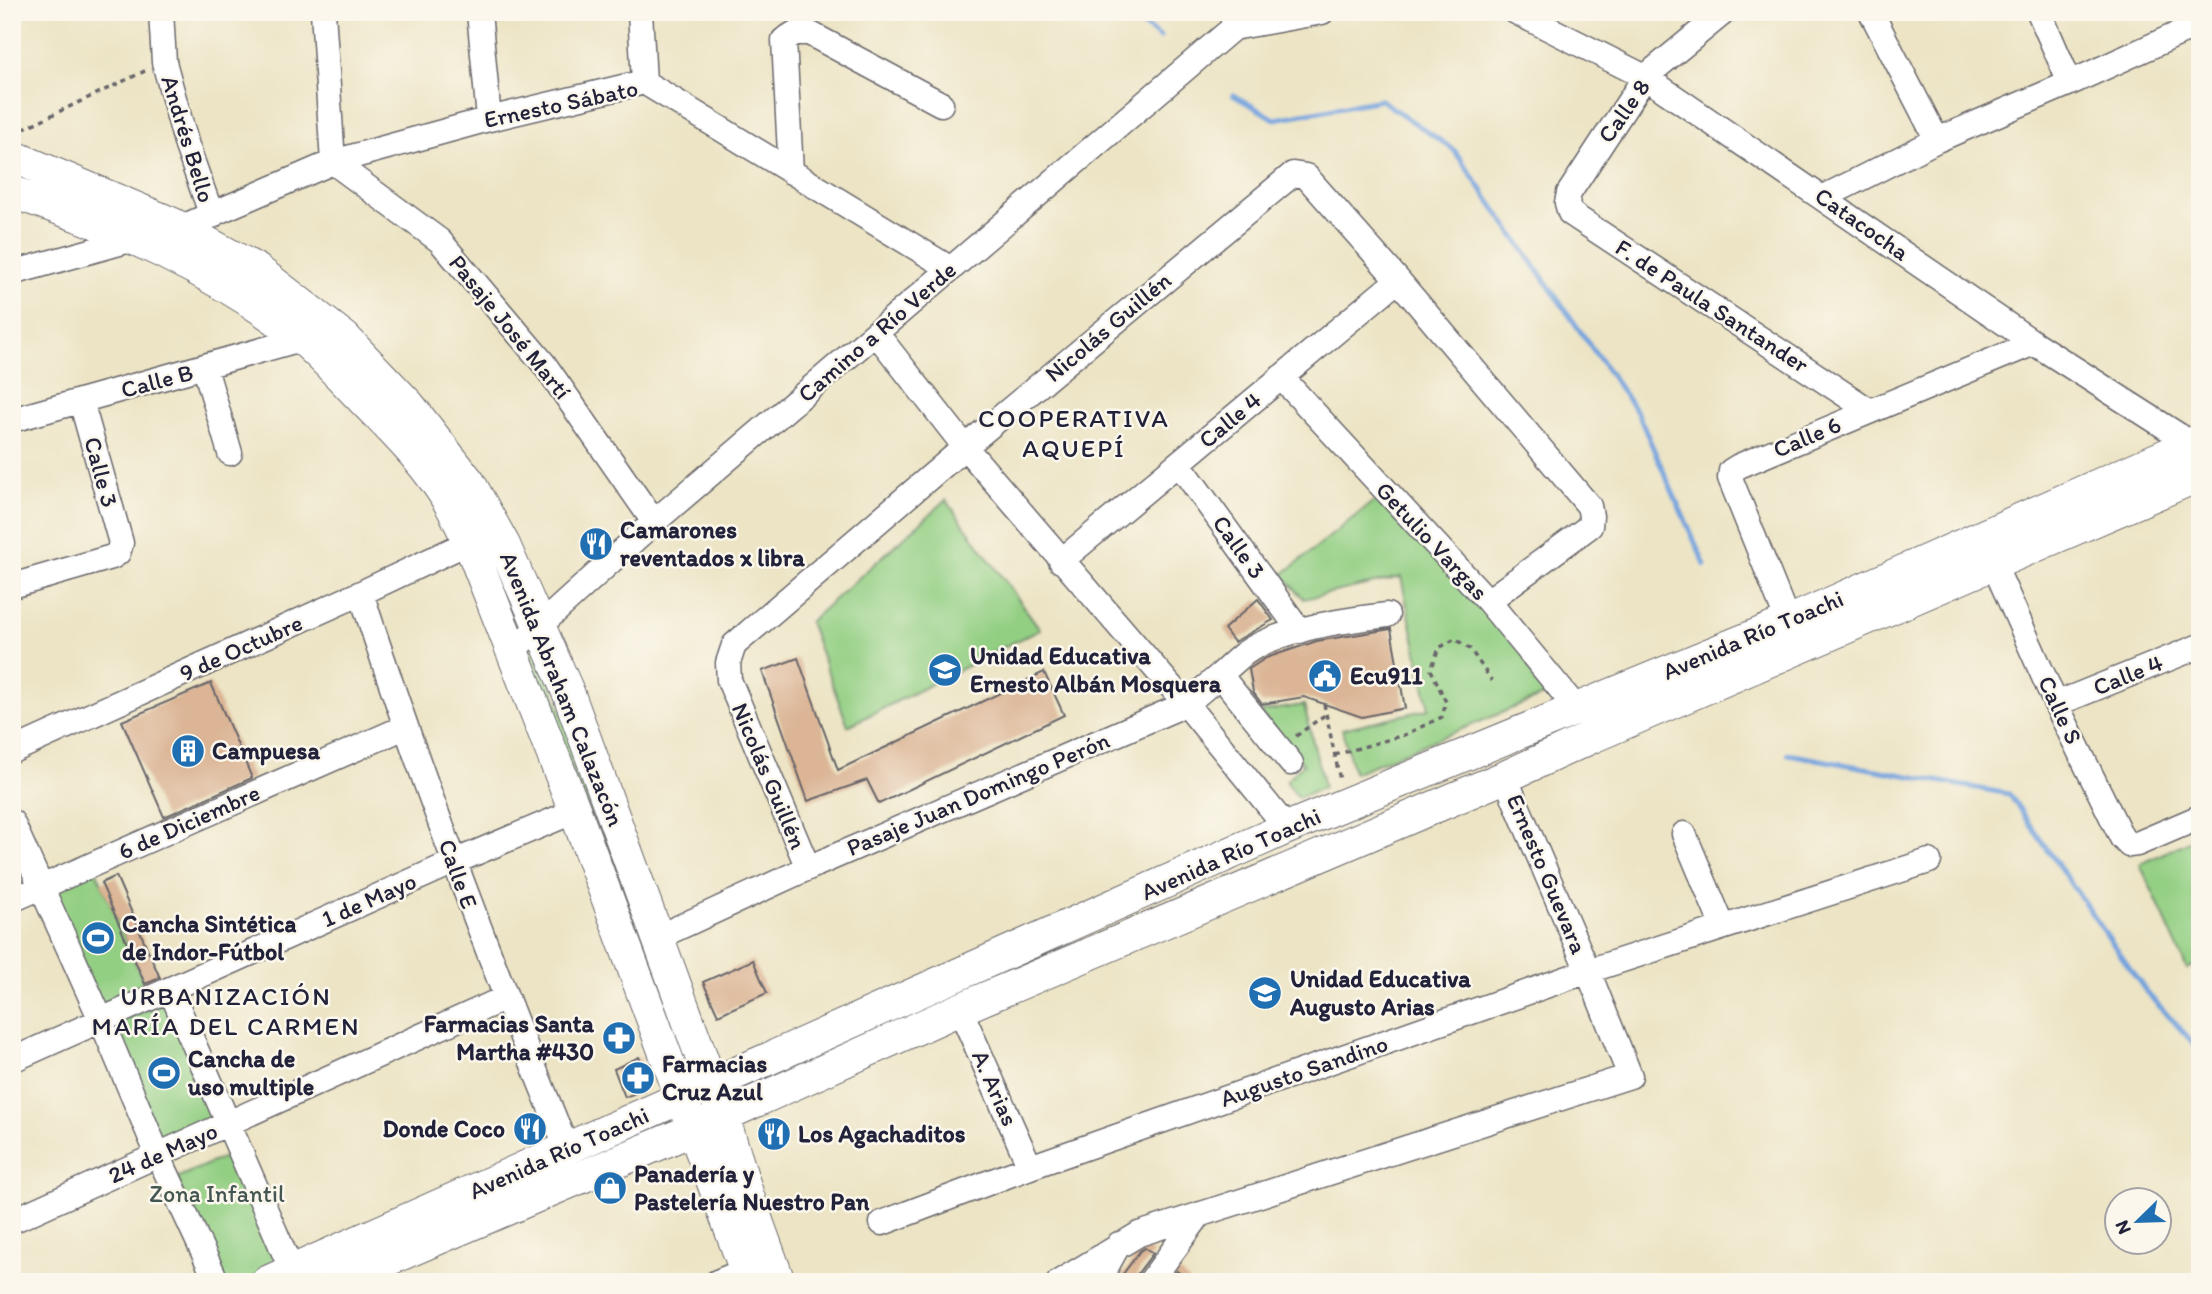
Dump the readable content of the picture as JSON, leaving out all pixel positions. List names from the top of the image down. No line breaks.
{"streets":{"main road":["Avenida Río Toachi","Avenida Abraham Calazacón"],"street":["Ernesto Sábato","Calle 8","Andrés Bello","Catacocha","F. de Paula Santander","Pasaje José Martí","Nicolás Guillén","Camino a Río Verde","Calle B","Calle 4","Calle 6","Calle 3","Getulio Vargas","9 de Octubre","Calle S","Pasaje Juan Domingo Perón","6 de Diciembre","Calle E","Ernesto Guevara","1 de Mayo","Augusto Sandino","A. Arias","24 de Mayo"]},"crossings":[["Ernesto Sábato","Andrés Bello"],["Ernesto Sábato","Pasaje José Martí"],["Ernesto Sábato","Camino a Río Verde"],["Ernesto Sábato","Avenida Abraham Calazacón"],["Calle 8","Catacocha"],["Calle 8","F. de Paula Santander"],["Catacocha","Calle 6"],["Catacocha","Avenida Río Toachi"],["F. de Paula Santander","Calle 6"],["Pasaje José Martí","Camino a Río Verde"],["Nicolás Guillén","Calle 4"],["Nicolás Guillén","Getulio Vargas"],["Nicolás Guillén","Pasaje Juan Domingo Perón"],["Camino a Río Verde","Avenida Abraham Calazacón"],["Calle B","Calle 3"],["Calle B","Avenida Abraham Calazacón"],["Calle 4","Calle 3"],["Calle 4","Getulio Vargas"],["Calle 4","Calle S"],["Calle 6","Avenida Río Toachi"],["Calle 3","Pasaje Juan Domingo Perón"],["Getulio Vargas","Avenida Río Toachi"],["Avenida Río Toachi","Avenida Abraham Calazacón"],["Avenida Río Toachi","Calle S"],["Avenida Río Toachi","Calle E"],["Avenida Río Toachi","Ernesto Guevara"],["Avenida Río Toachi","A. Arias"],["9 de Octubre","Avenida Abraham Calazacón"],["9 de Octubre","Calle E"],["Avenida Abraham Calazacón","Pasaje Juan Domingo Perón"],["Avenida Abraham Calazacón","1 de Mayo"],["6 de Diciembre","Calle E"],["Calle E","1 de Mayo"],["Calle E","24 de Mayo"],["Ernesto Guevara","Augusto Sandino"],["Augusto Sandino","A. Arias"]],"districts":["COOPERATIVA AQUEPÍ","URBANIZACIÓN MARÍA DEL CARMEN"],"parks":["Zona Infantil"],"places":{"restaurant":["Camarones reventados x libra","Donde Coco","Los Agachaditos"],"school or university":["Unidad Educativa Ernesto Albán Mosquera","Unidad Educativa Augusto Arias"],"public building":["Ecu911"],"building":["Campuesa"],"sports":["Cancha Sintética de Indor-Fútbol","Cancha de uso multiple"],"pharmacy":["Farmacias Santa Martha #430","Farmacias Cruz Azul"],"shop":["Panadería y Pastelería Nuestro Pan"]},"north":"bottom left"}
